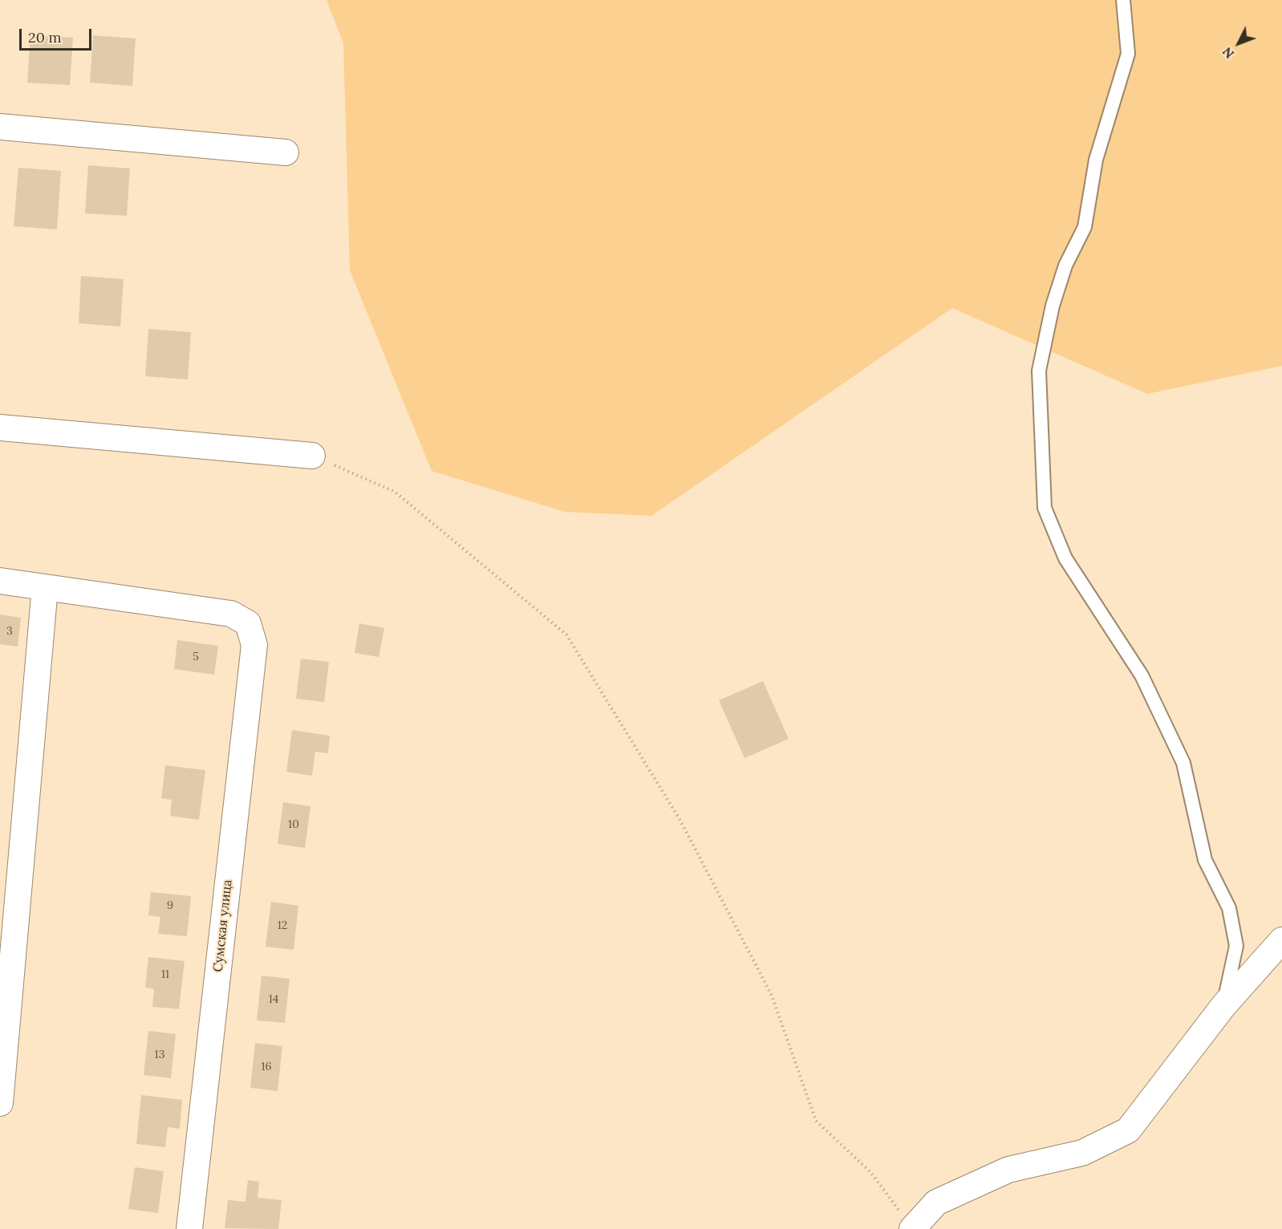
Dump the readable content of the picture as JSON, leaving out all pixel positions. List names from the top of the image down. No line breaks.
{"streets":{"street":["Сумская улица"]},"house_numbers":["3","5","10","9","12","11","14","13","16"],"scale_bar":"20 m","north":"bottom left"}
